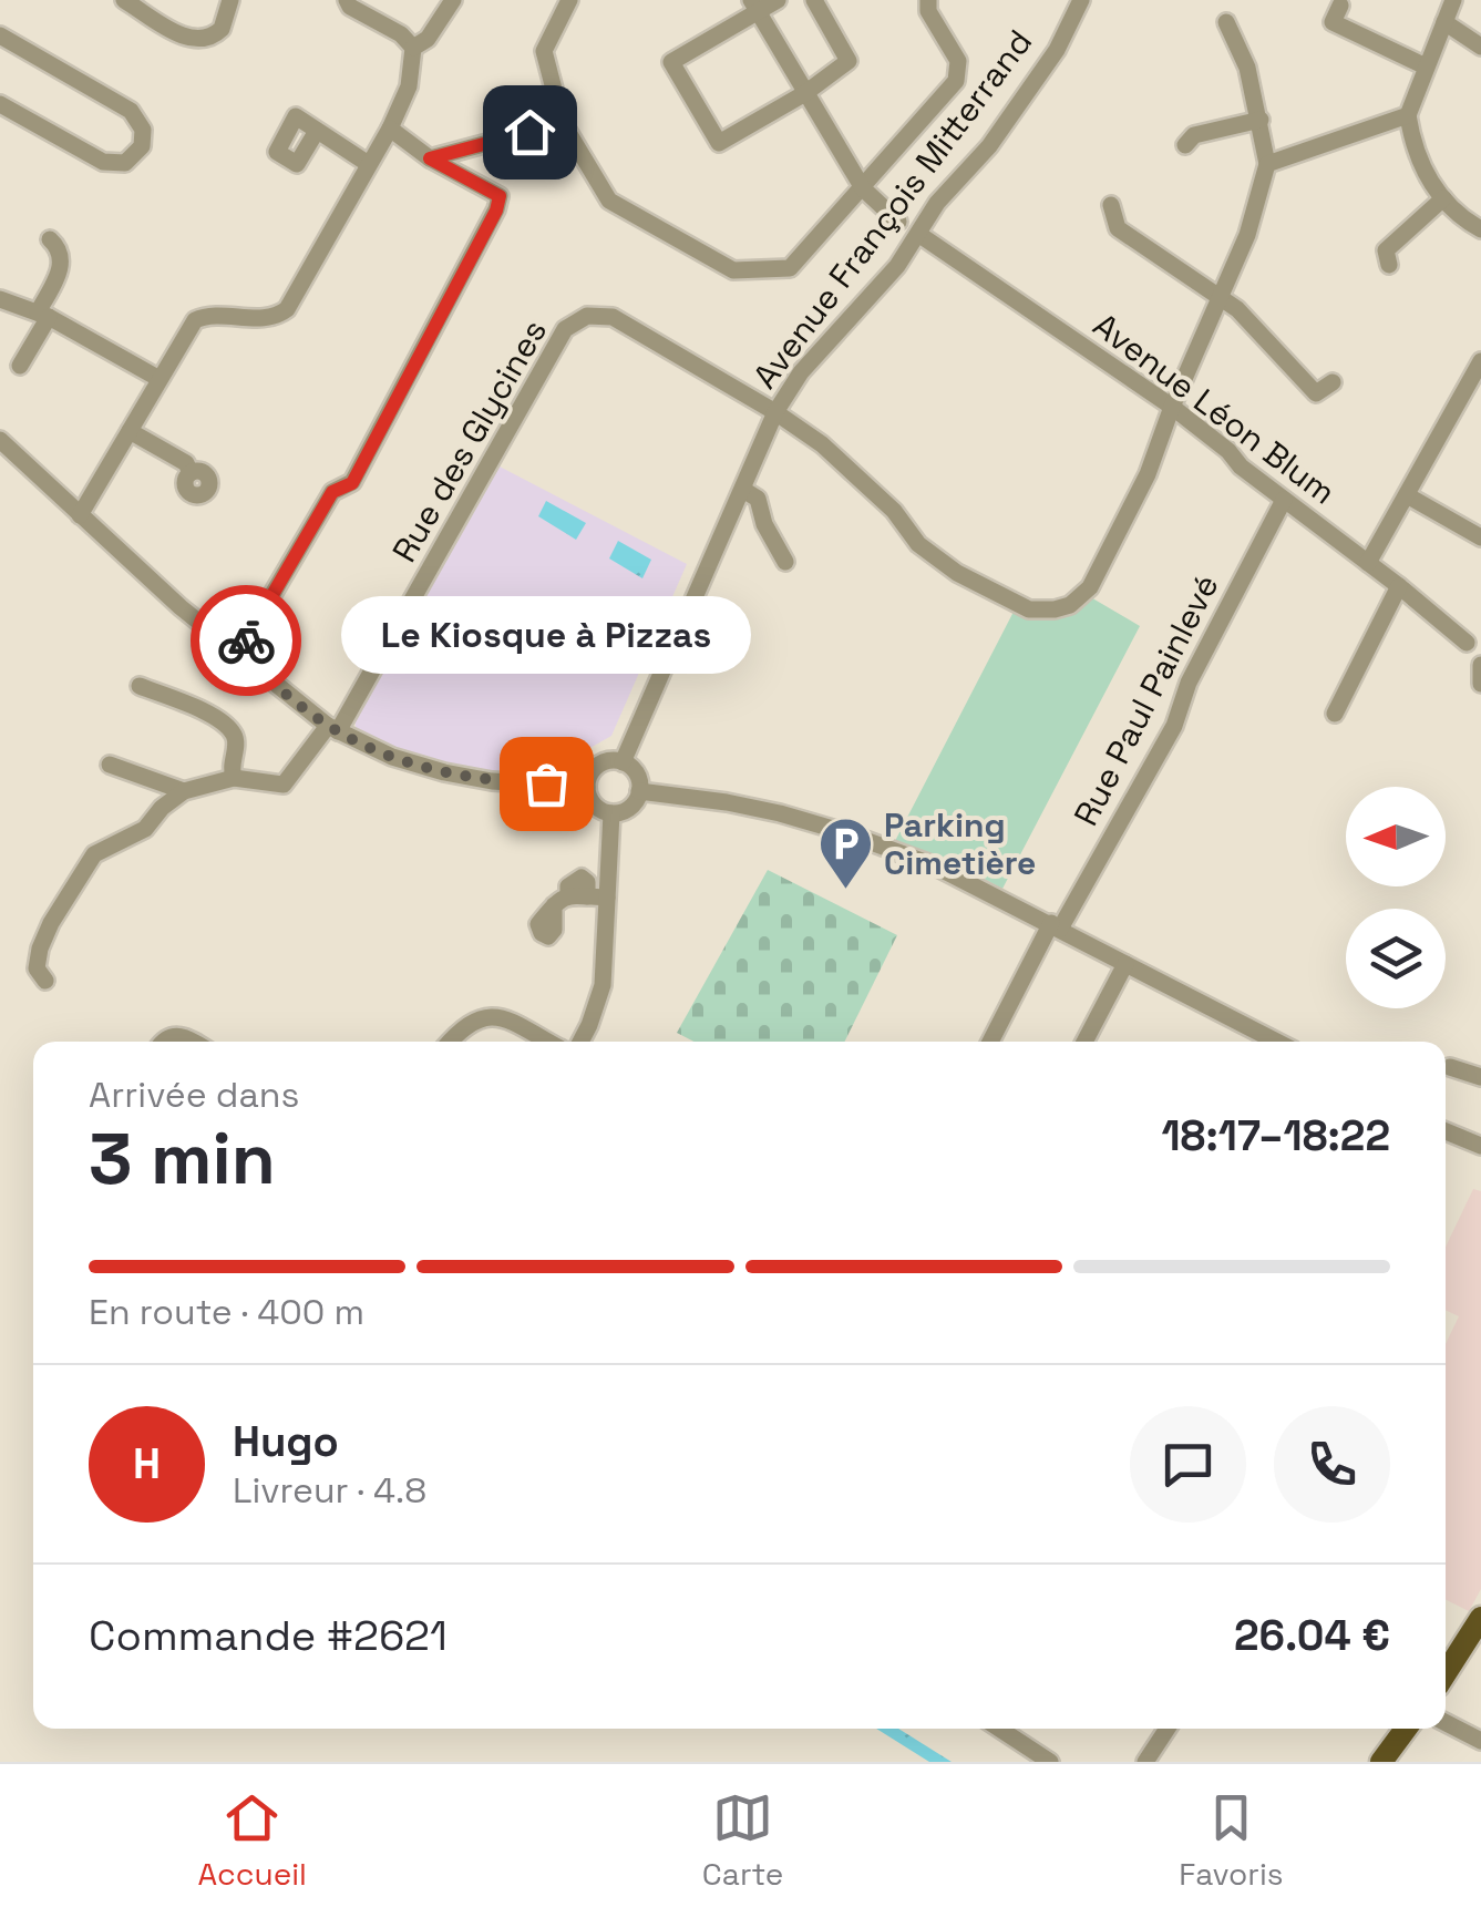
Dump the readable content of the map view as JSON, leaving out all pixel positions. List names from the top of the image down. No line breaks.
{"streets":{"street":["Avenue François Mitterrand","Avenue Léon Blum","Rue des Glycines","Rue Paul Painlevé"]},"crossings":[["Avenue François Mitterrand","Avenue Léon Blum"],["Avenue François Mitterrand","Rue des Glycines"],["Avenue Léon Blum","Rue des Glycines"],["Avenue Léon Blum","Rue Paul Painlevé"]],"places":{"other":["Le Kiosque à Pizzas"],"parking":["Parking Cimetière"]},"north":"left","page":{"bubble":"Le Kiosque à Pizzas","heading":["3 min","Arrivée dans","18:17–18:22"],"panel":["Hugo","Livreur · 4.8","Commande #2621","26.04 €"],"bar":"En route · 400 m","round":"H","tabs":["Accueil","Carte","Favoris"]}}
